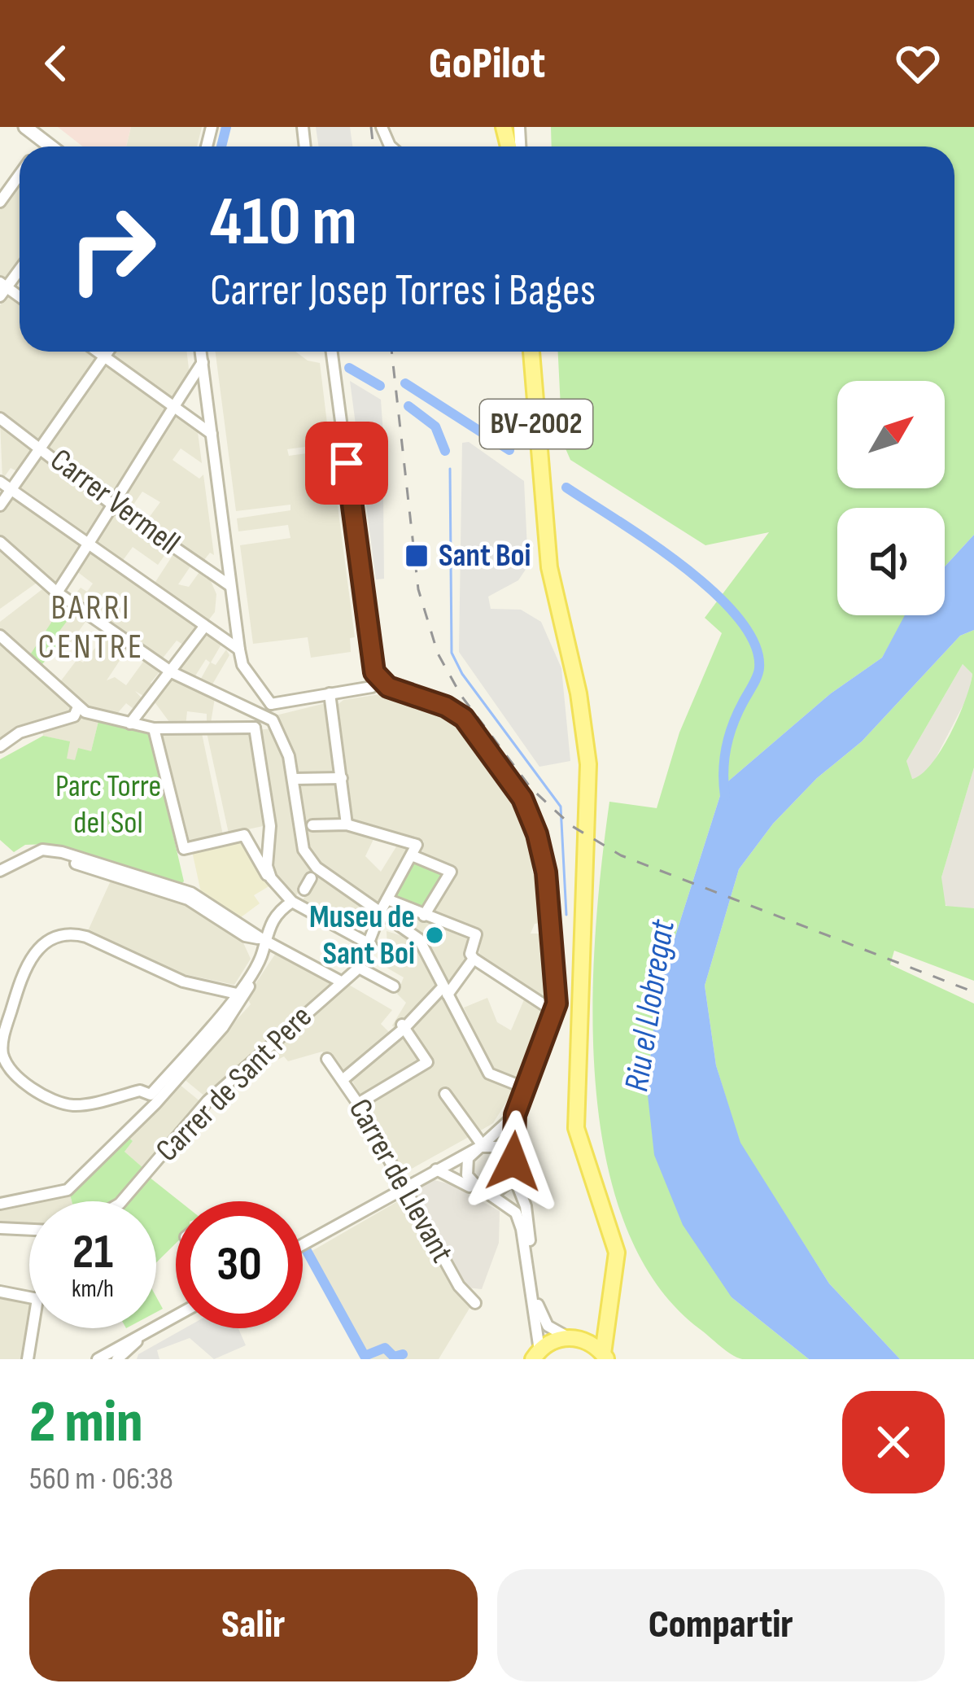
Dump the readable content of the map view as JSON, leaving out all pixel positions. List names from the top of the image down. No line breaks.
{"streets":{"main road":["BV-2002"],"street":["Carrer Vermell","Carrer de Sant Pere","Carrer de Llevant"]},"districts":["BARRI CENTRE"],"water":["Riu el Llobregat"],"parks":["Parc Torre del Sol"],"places":{"transit":["Sant Boi"],"other":["Museu de Sant Boi"]},"north":"top right","page":{"header":"GoPilot","turn":["410 m","Carrer Josep Torres i Bages"],"speed":"21 km/h","limit":"30","heading":["2 min","560 m · 06:38"],"buttons":["Salir","Compartir"]}}
